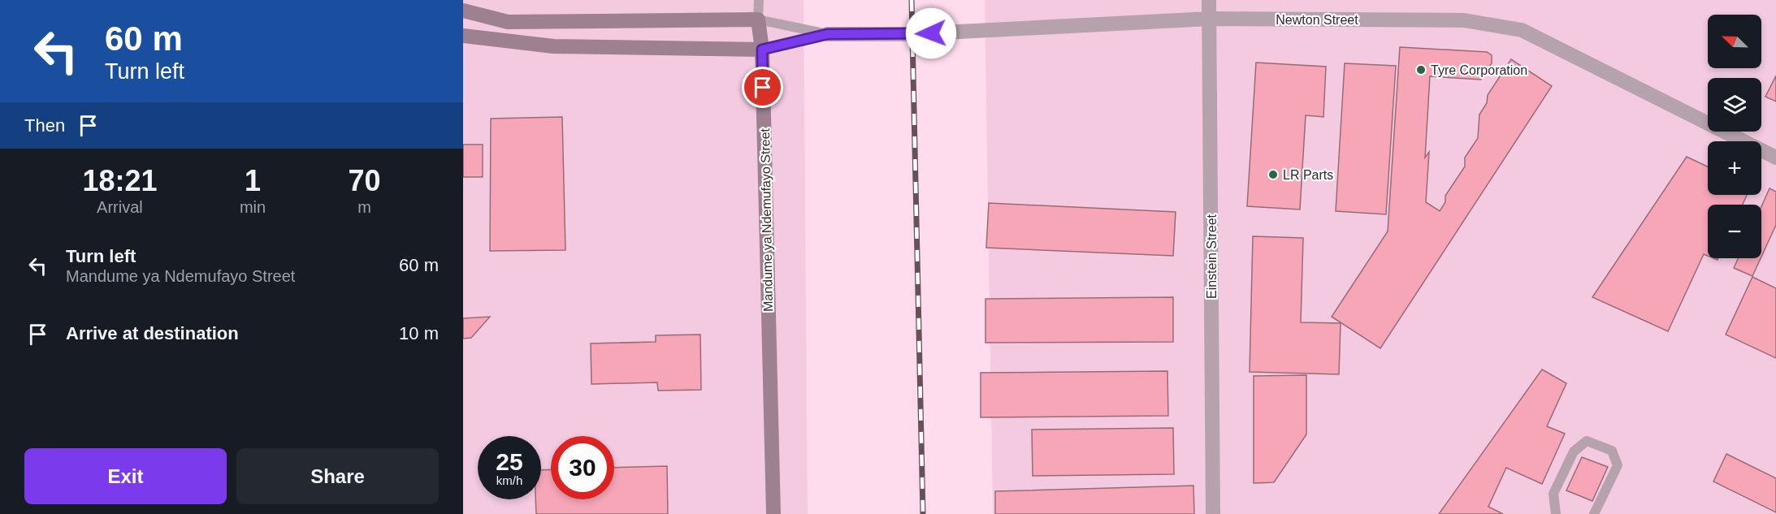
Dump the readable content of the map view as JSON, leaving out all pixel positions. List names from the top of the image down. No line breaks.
{"streets":{"street":["Newton Street","Mandume ya Ndemufayo Street","Einstein Street"]},"crossings":[["Newton Street","Mandume ya Ndemufayo Street"],["Newton Street","Einstein Street"]],"places":["Tyre Corporation","LR Parts"],"north":"top left","page":{"turn":["60 m","Turn left"],"map_buttons":["+","−"],"then":"Then","eta":["18:21","Arrival","1","min","70","m"],"list":[{"name":"Turn left","note":"Mandume ya Ndemufayo Street","value":"60 m"},{"name":"Arrive at destination","value":"10 m"}],"speed":"25 km/h","limit":"30","buttons":["Exit","Share"]}}
